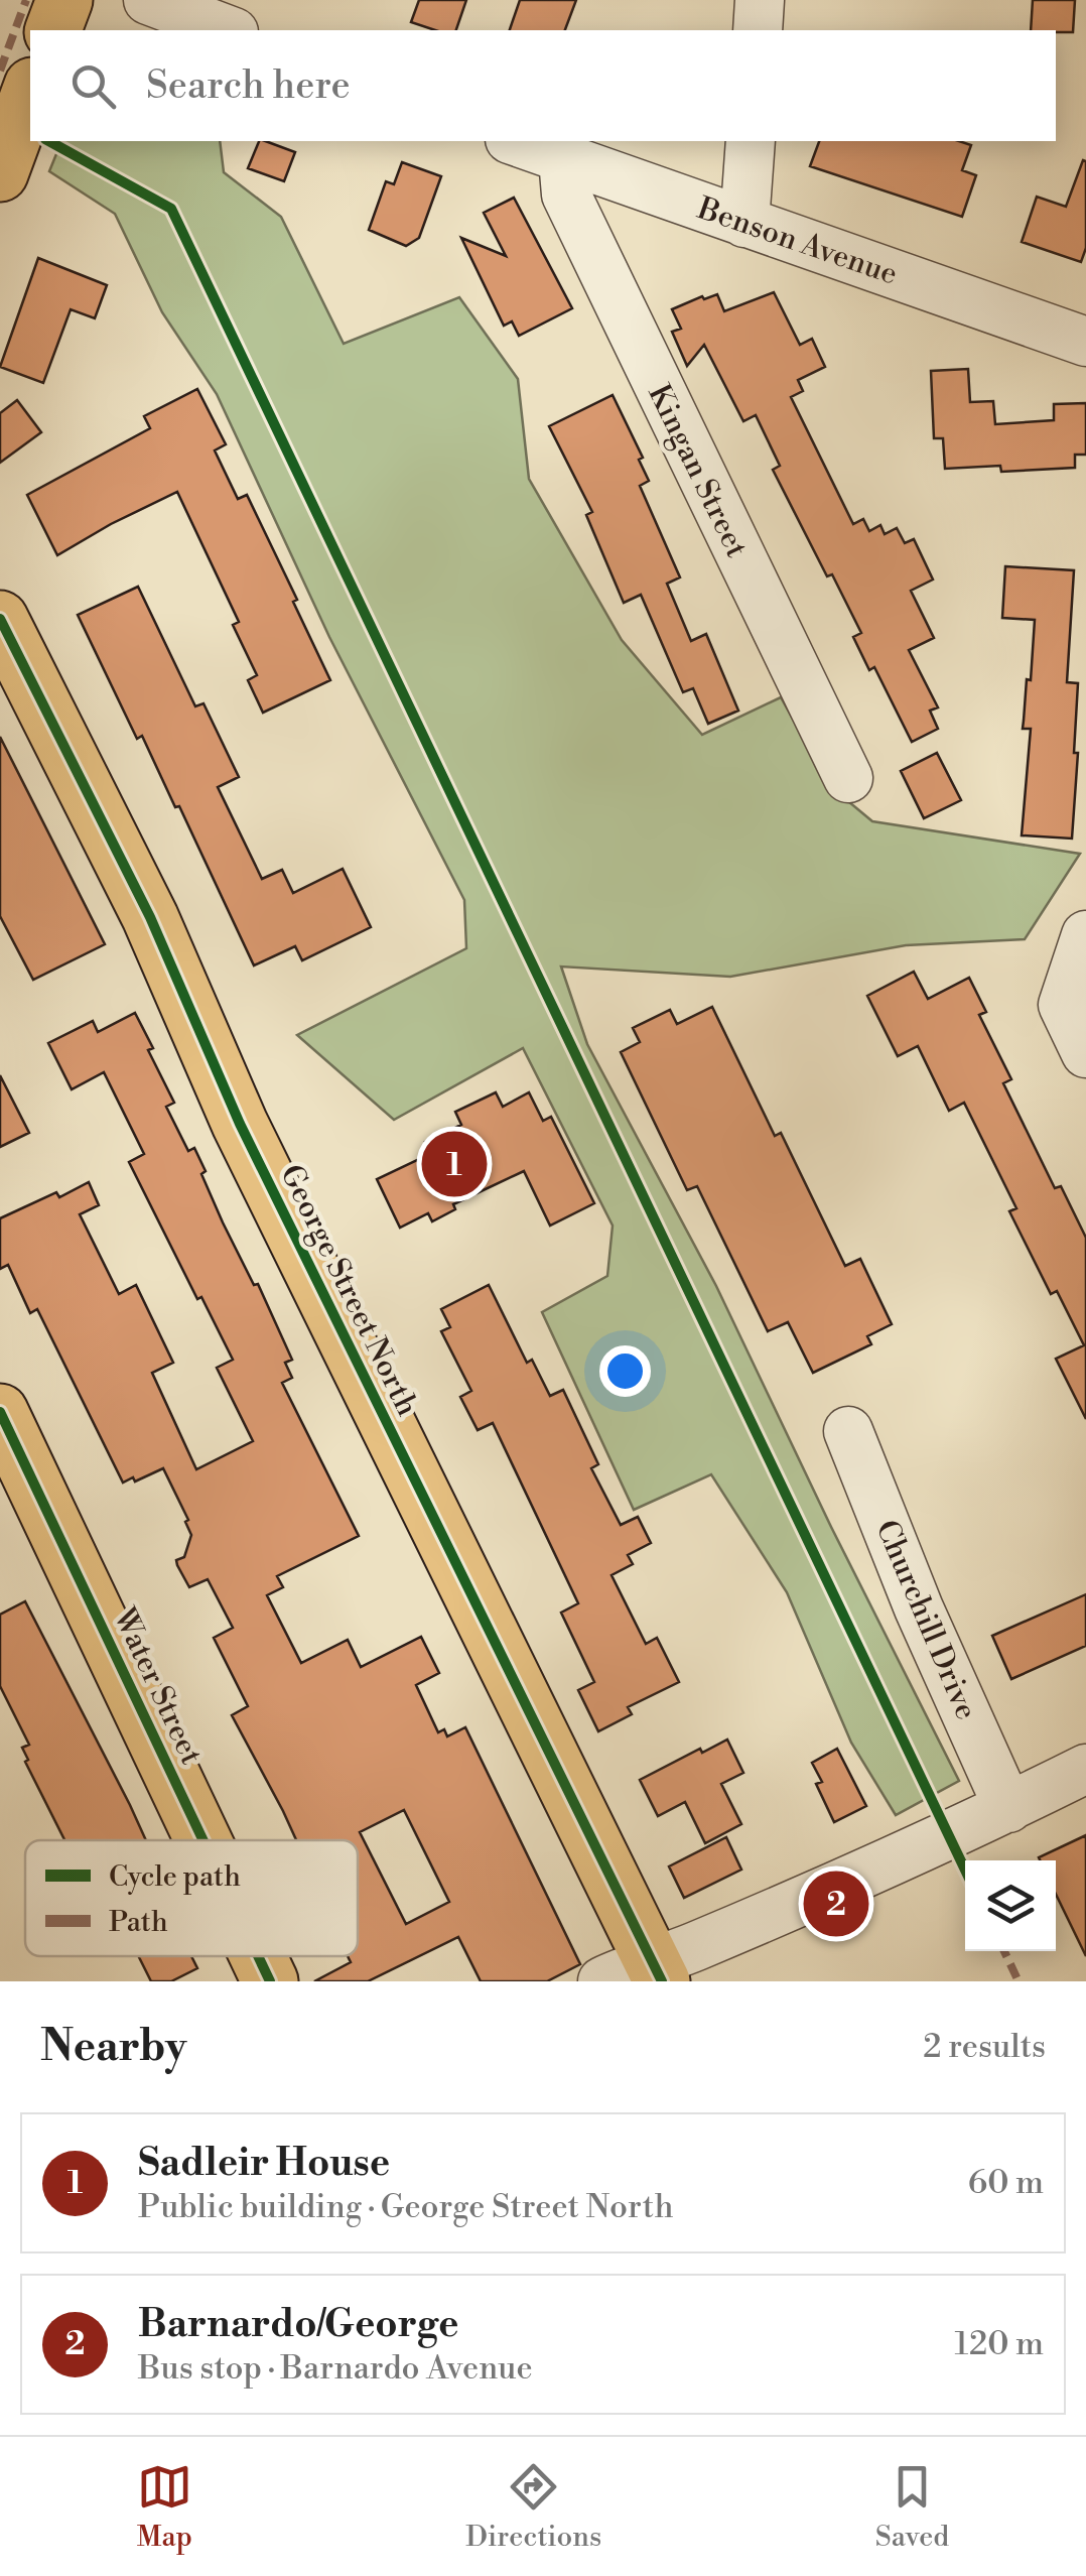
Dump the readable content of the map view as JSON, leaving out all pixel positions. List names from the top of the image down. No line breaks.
{"streets":{"main road":["George Street North","Water Street"],"street":["Benson Avenue","Kingan Street","Churchill Drive"]},"crossings":[["Benson Avenue","Kingan Street"]],"legend":["Cycle path","Path"],"page":{"search":"Search here","pins":["1","2"],"heading":["Nearby","2 results"],"list":[{"mark":"1","name":"Sadleir House","note":"Public building · George Street North","value":"60 m"},{"mark":"2","name":"Barnardo/George","note":"Bus stop · Barnardo Avenue","value":"120 m"}],"nav":["Map","Directions","Saved"]}}
